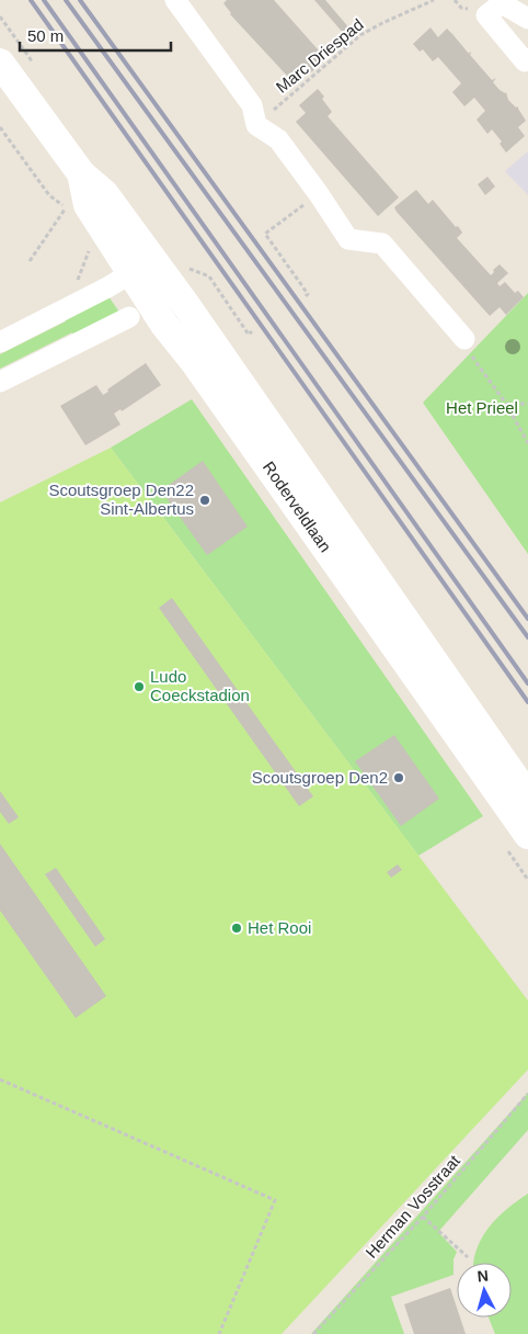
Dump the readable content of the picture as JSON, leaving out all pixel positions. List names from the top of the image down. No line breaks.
{"streets":{"street":["Roderveldlaan"],"path":["Marc Driespad","Herman Vosstraat"]},"parks":["Het Prieel"],"places":["Scoutsgroep Den22 Sint-Albertus","Ludo Coeckstadion","Scoutsgroep Den2","Het Rooi"],"scale_bar":"50 m","north":"top"}
